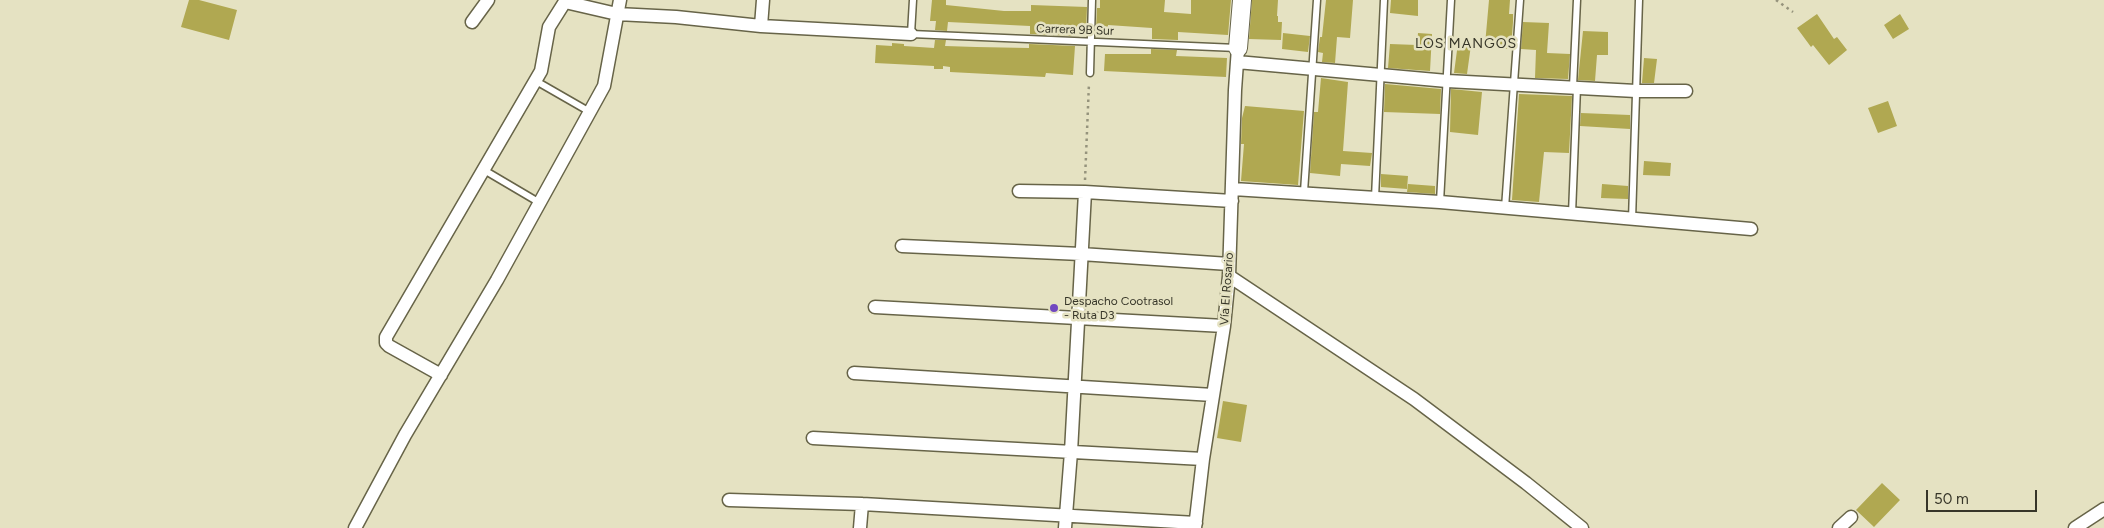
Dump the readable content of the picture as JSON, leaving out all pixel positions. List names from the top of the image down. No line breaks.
{"streets":{"street":["Vía El Rosario"],"lane":["Carrera 9B Sur"]},"crossings":[["Carrera 9B Sur","Vía El Rosario"]],"districts":["LOS MANGOS"],"places":["Despacho Cootrasol - Ruta D3"],"scale_bar":"50 m"}
